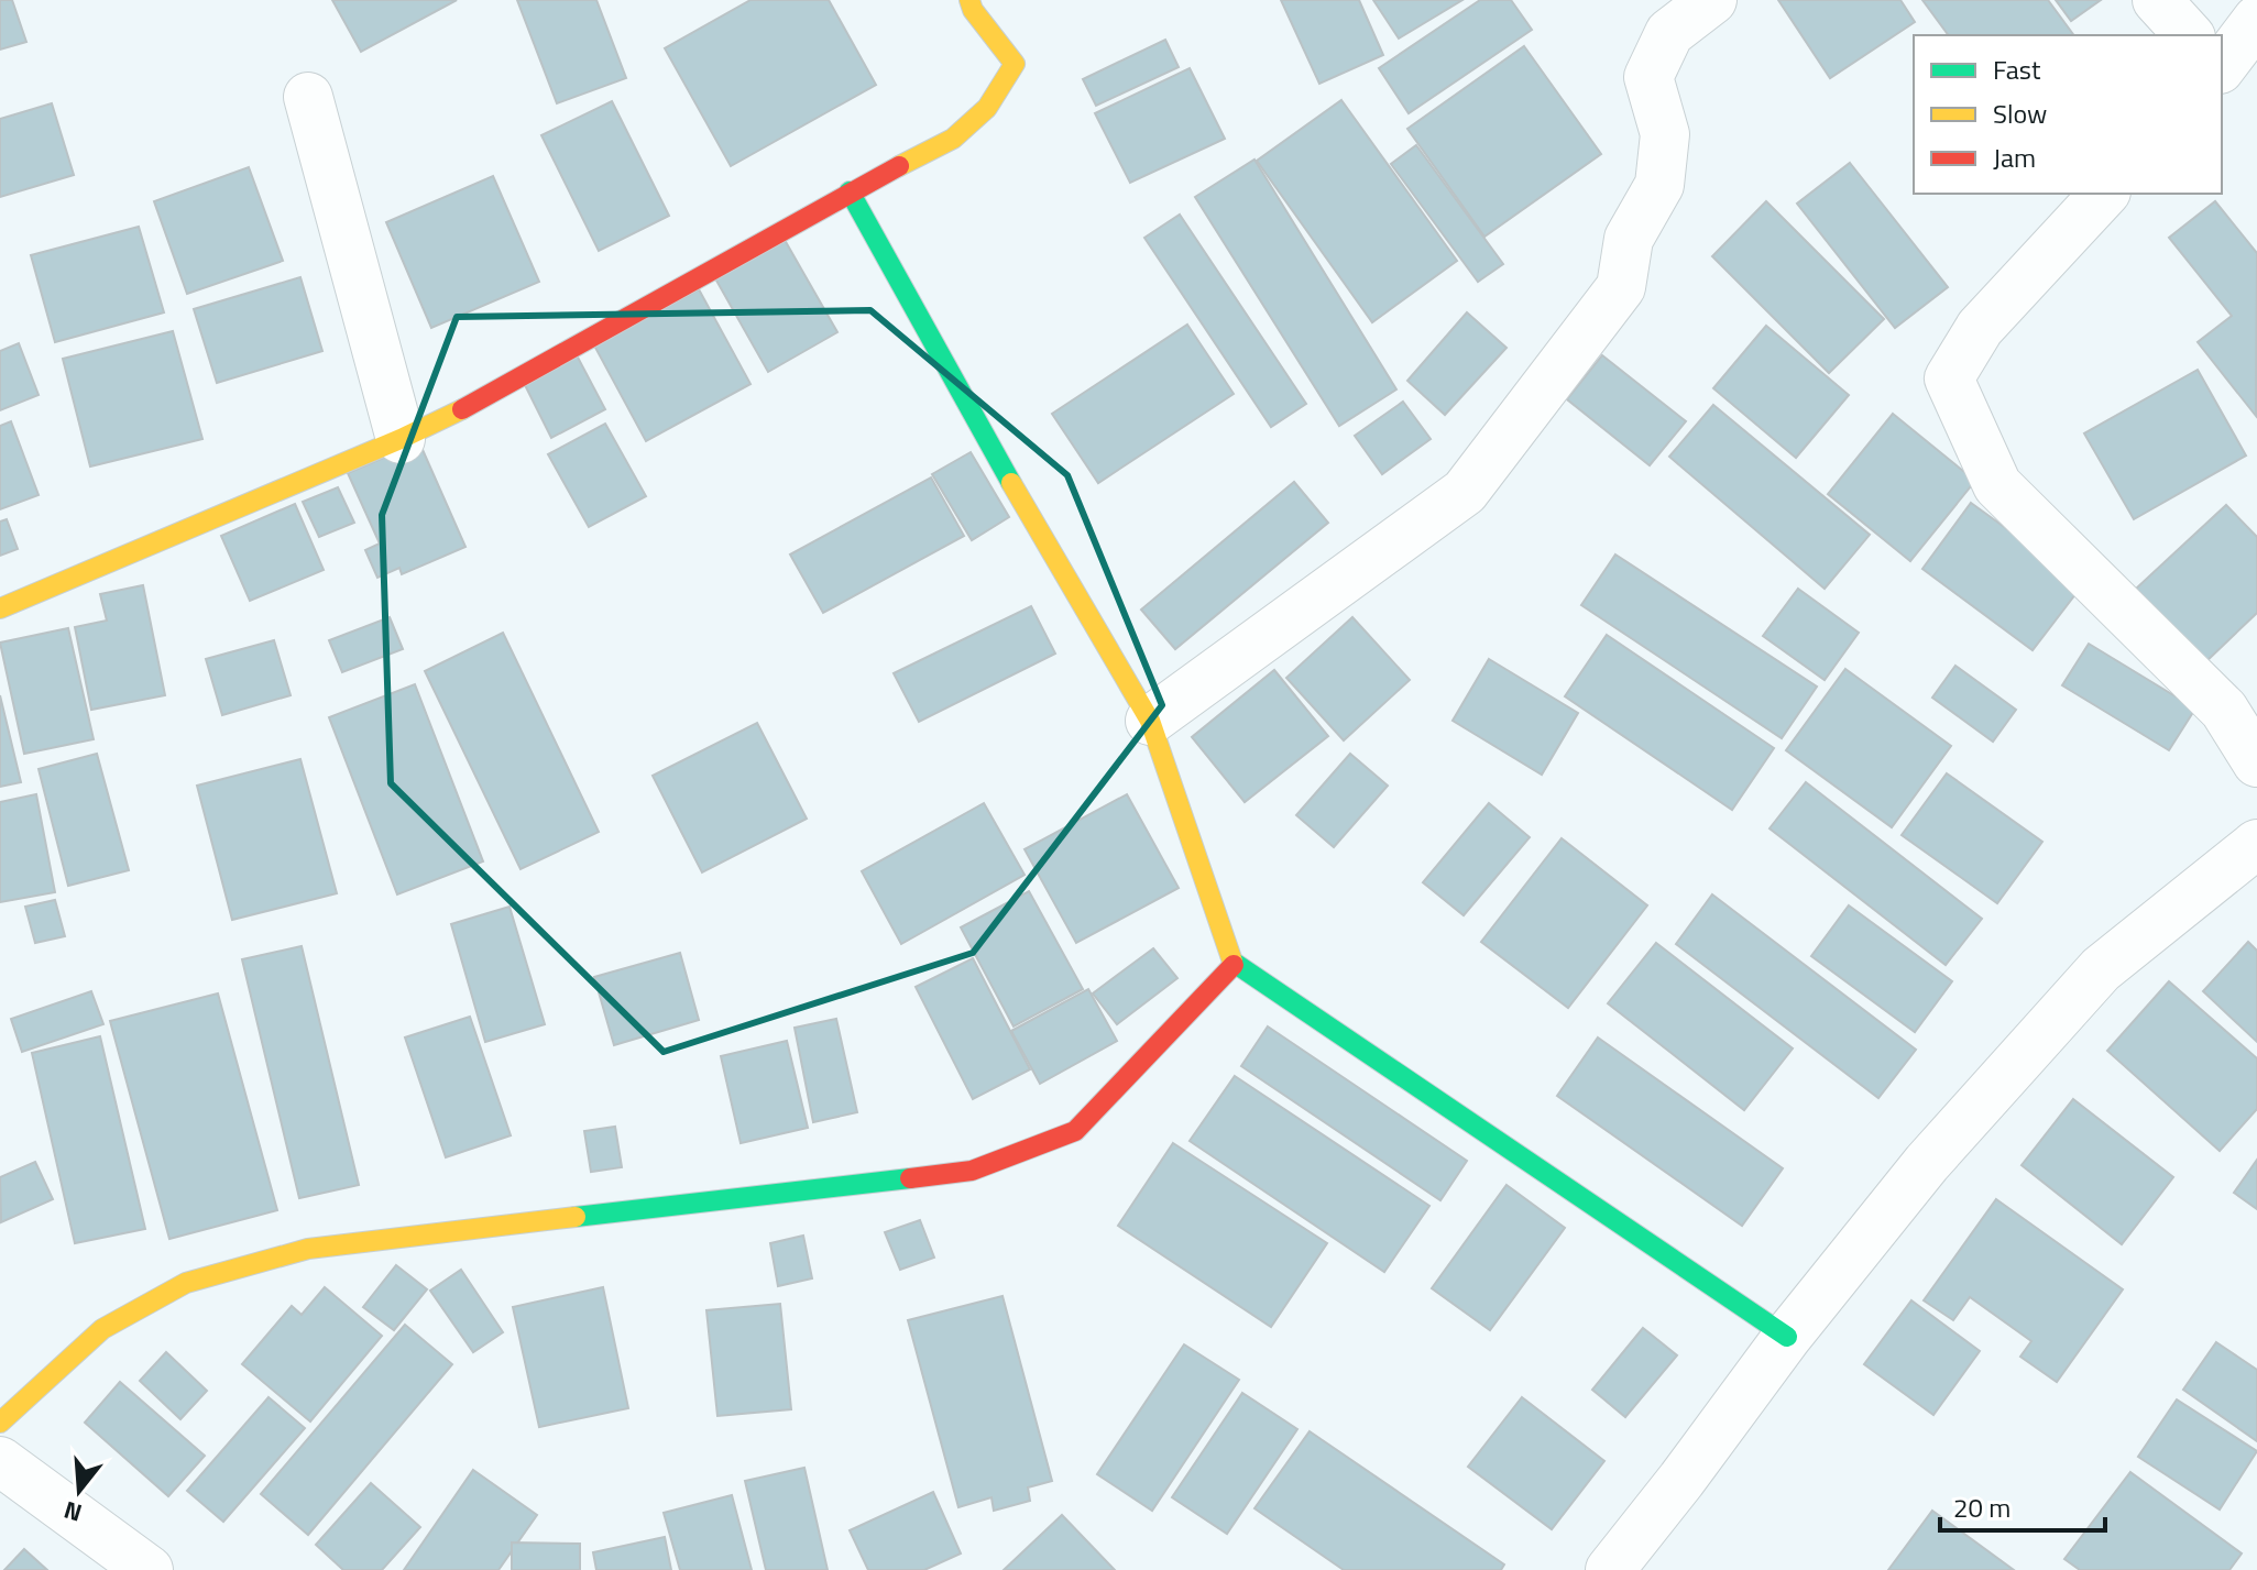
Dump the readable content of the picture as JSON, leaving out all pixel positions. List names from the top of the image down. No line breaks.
{"legend":["Fast","Slow","Jam"],"scale_bar":"20 m","north":"bottom"}
